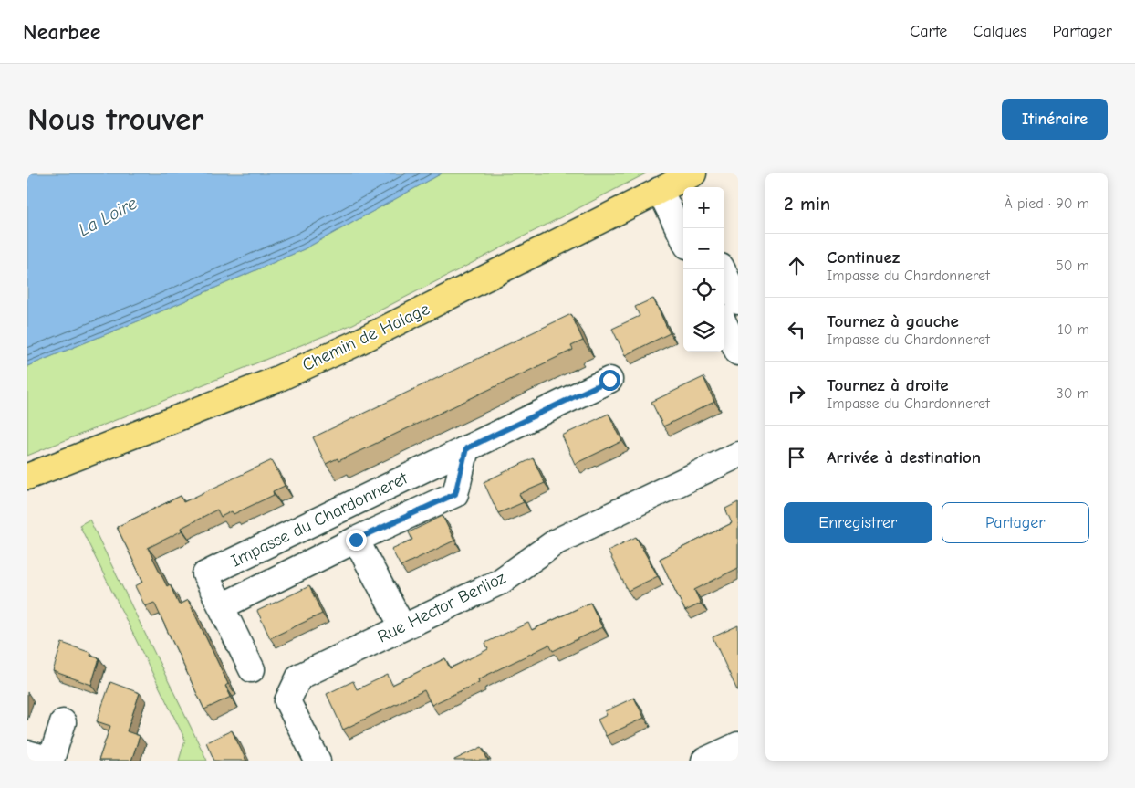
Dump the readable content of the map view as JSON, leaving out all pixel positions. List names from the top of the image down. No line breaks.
{"streets":{"main road":["Chemin de Halage"],"street":["Impasse du Chardonneret","Rue Hector Berlioz"]},"crossings":[["Impasse du Chardonneret","Rue Hector Berlioz"]],"water":["La Loire"],"page":{"header":"Nearbee","nav":["Carte","Calques","Partager"],"buttons":["Itinéraire",["Enregistrer","Partager"]],"title":"Nous trouver","heading":["2 min","À pied · 90 m"],"map_buttons":["+","−"],"list":[["Continuez","Impasse du Chardonneret","50 m"],["Tournez à gauche","Impasse du Chardonneret","10 m"],["Tournez à droite","Impasse du Chardonneret","30 m"],"Arrivée à destination"]}}
